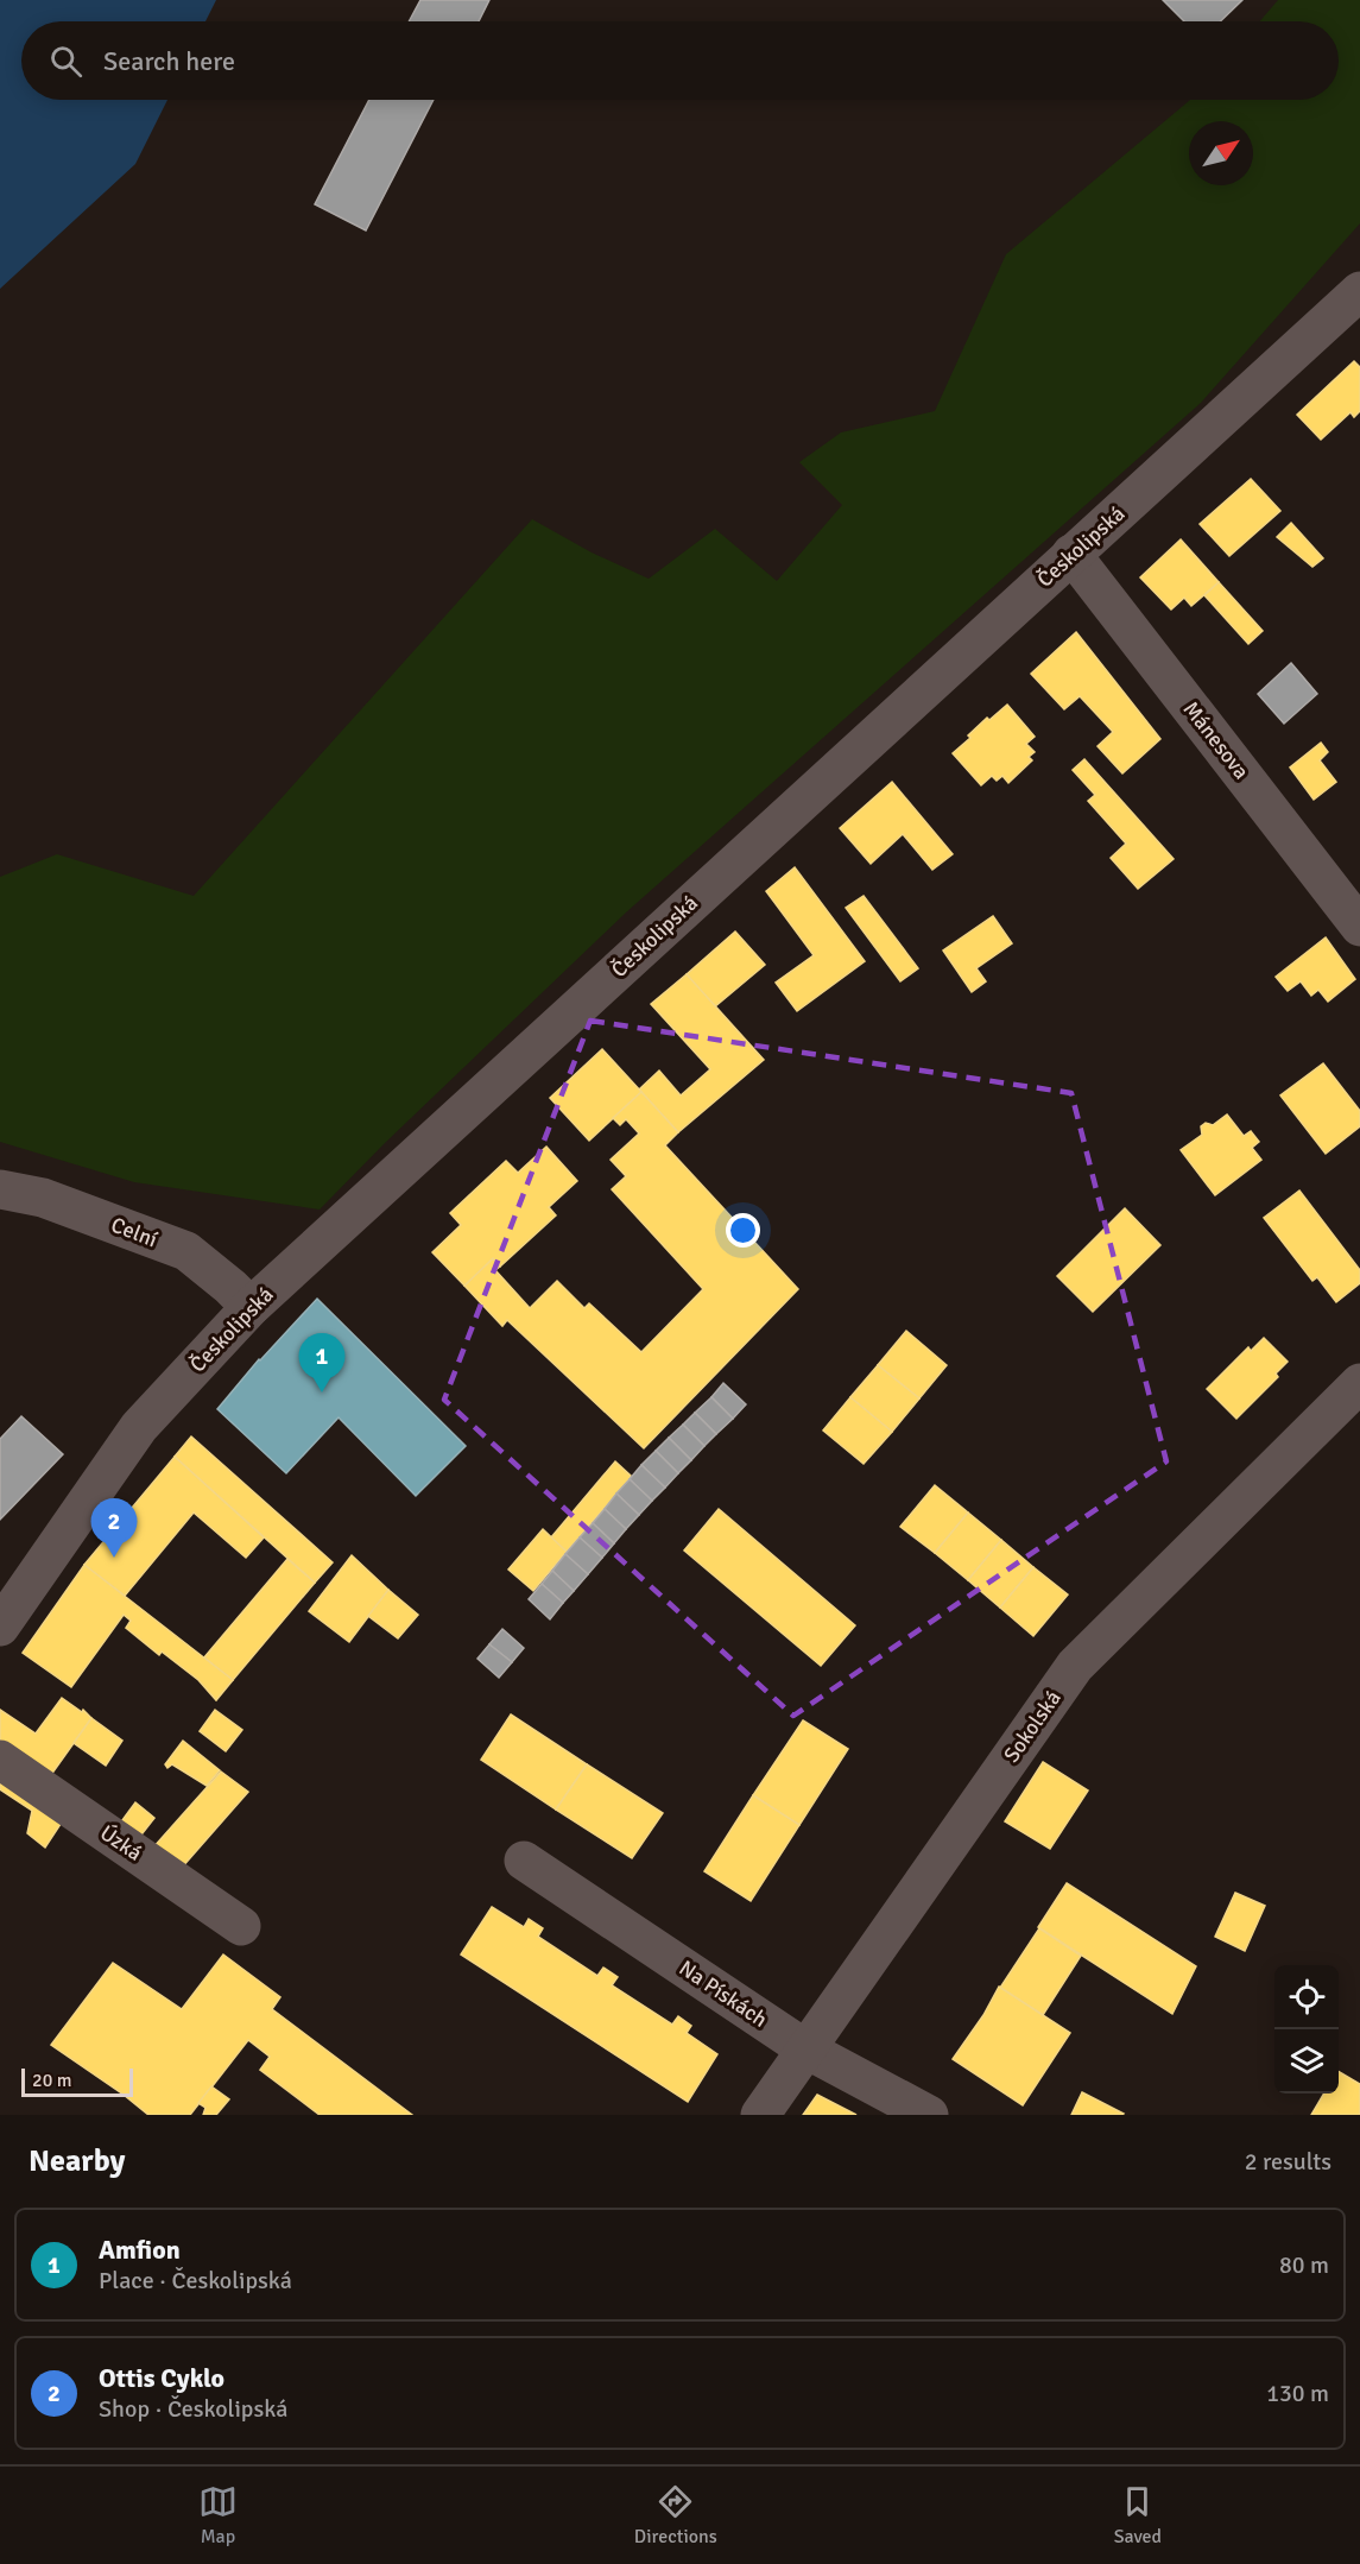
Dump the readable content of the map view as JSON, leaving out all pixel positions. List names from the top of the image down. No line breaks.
{"streets":{"street":["Českolipská","Mánesova","Celní","Sokolská","Úzká","Na Pískách"]},"crossings":[["Českolipská","Mánesova"],["Českolipská","Celní"],["Sokolská","Na Pískách"]],"scale_bar":"20 m","north":"top right","page":{"search":"Search here","pins":["1","2"],"scale":"20 m","heading":["Nearby","2 results"],"list":[{"mark":"1","name":"Amfion","note":"Place · Českolipská","value":"80 m"},{"mark":"2","name":"Ottis Cyklo","note":"Shop · Českolipská","value":"130 m"}],"nav":["Map","Directions","Saved"]}}
